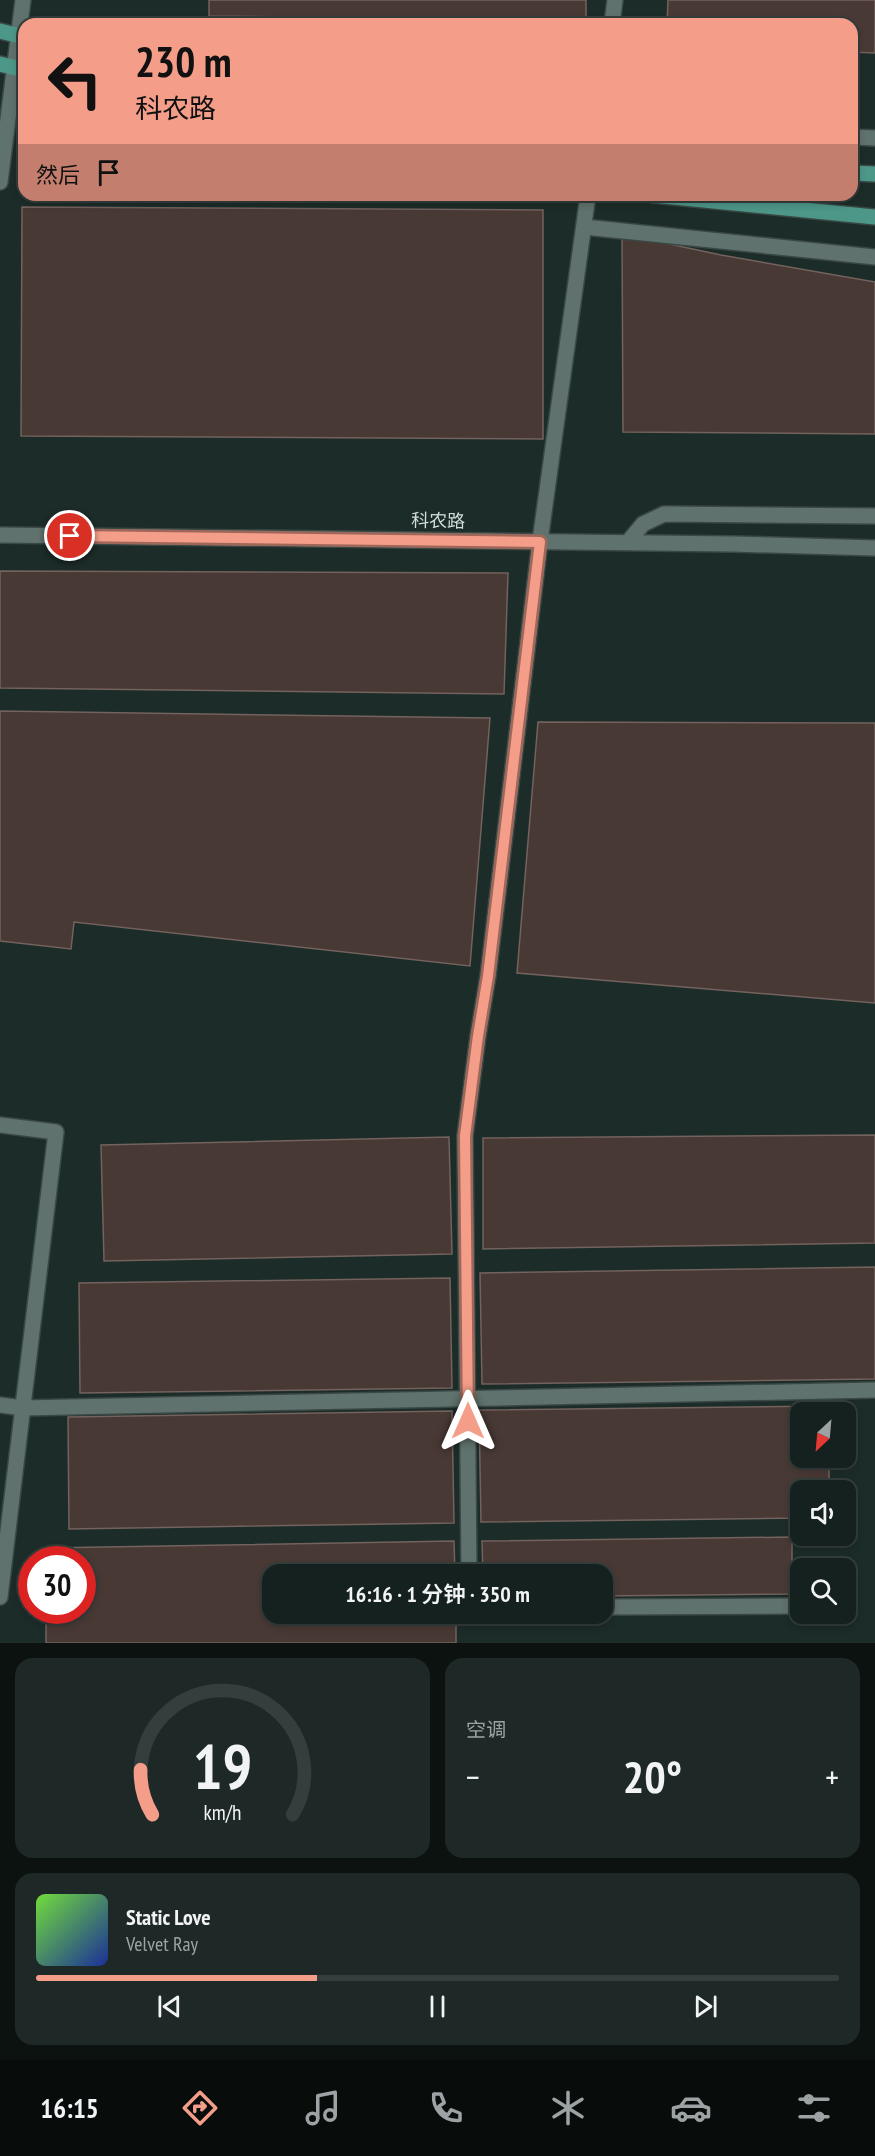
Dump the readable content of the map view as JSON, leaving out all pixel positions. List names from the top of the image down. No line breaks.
{"streets":{"street":["科农路"]},"north":"bottom left","page":{"turn":["230 m","科农路"],"then":"然后","limit":"30","trip":"16:16 · 1 分钟 · 350 m","tile":"空调","heat":["−","20°","+"],"song":["Static Love","Velvet Ray"],"tabs":"16:15","gauge":["19","km/h"]}}
